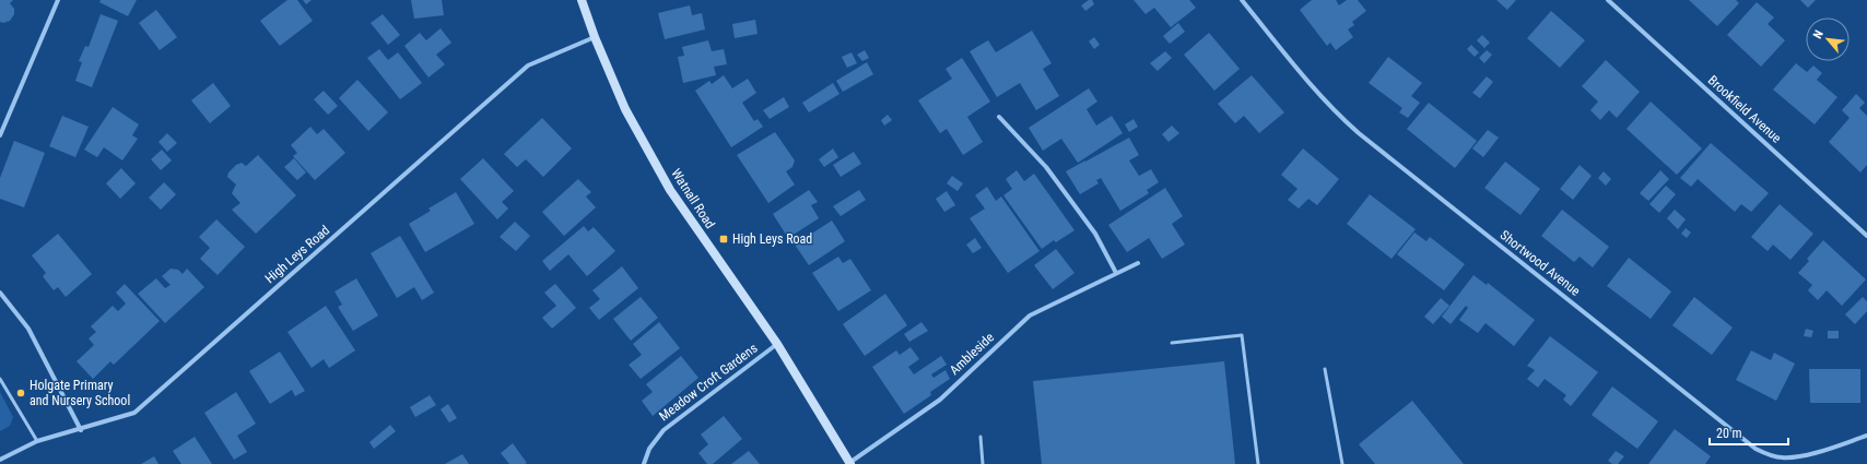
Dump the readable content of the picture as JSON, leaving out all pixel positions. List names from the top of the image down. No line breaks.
{"streets":{"main road":["Watnall Road"],"street":["Brookfield Avenue","High Leys Road","Shortwood Avenue","Ambleside","Meadow Croft Gardens"]},"crossings":[["Watnall Road","High Leys Road"],["Watnall Road","Ambleside"],["Watnall Road","Meadow Croft Gardens"]],"places":{"transit":["High Leys Road"],"other":["Holgate Primary and Nursery School"]},"scale_bar":"20 m","north":"top left"}
